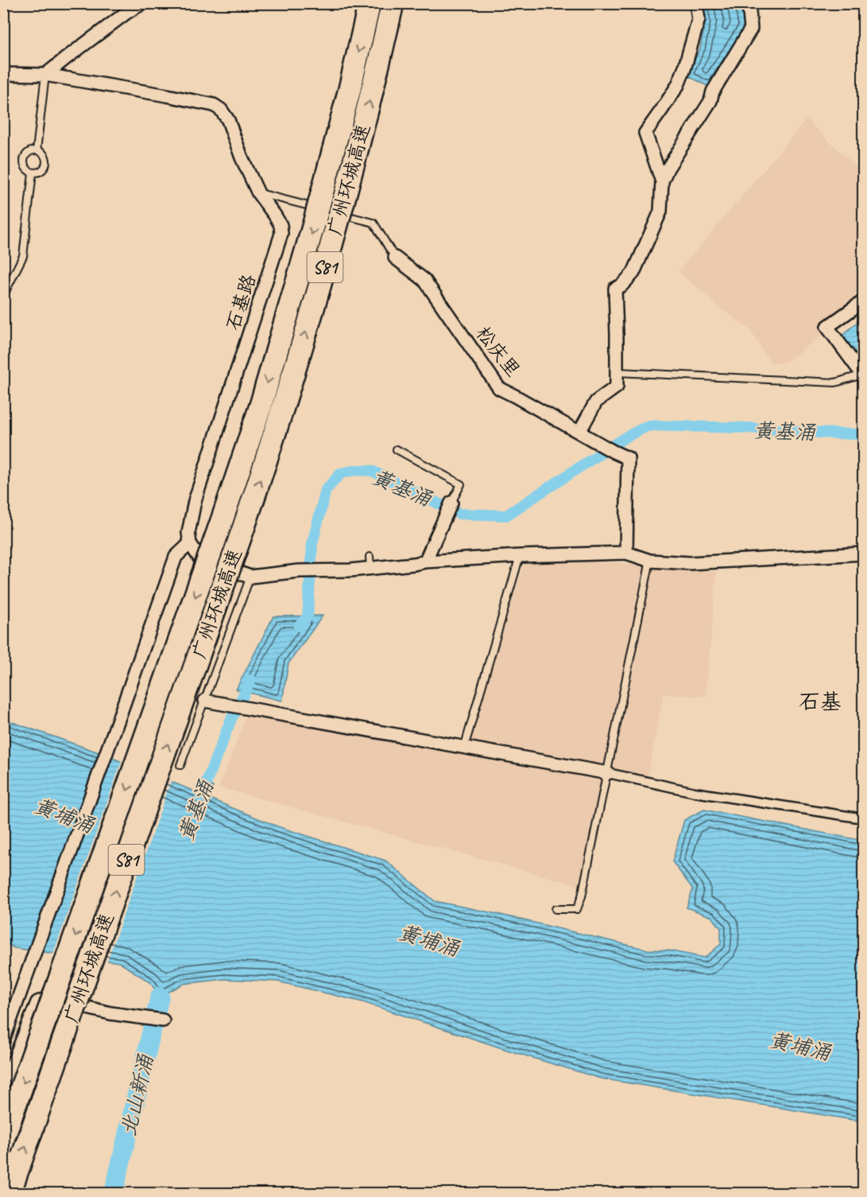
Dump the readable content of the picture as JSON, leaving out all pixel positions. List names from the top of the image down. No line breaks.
{"streets":{"highway":["广州环城高速","S81"],"street":["石基路","松庆里"]},"districts":["石基"],"water":["黄基涌","黄埔涌","北山新涌"]}
